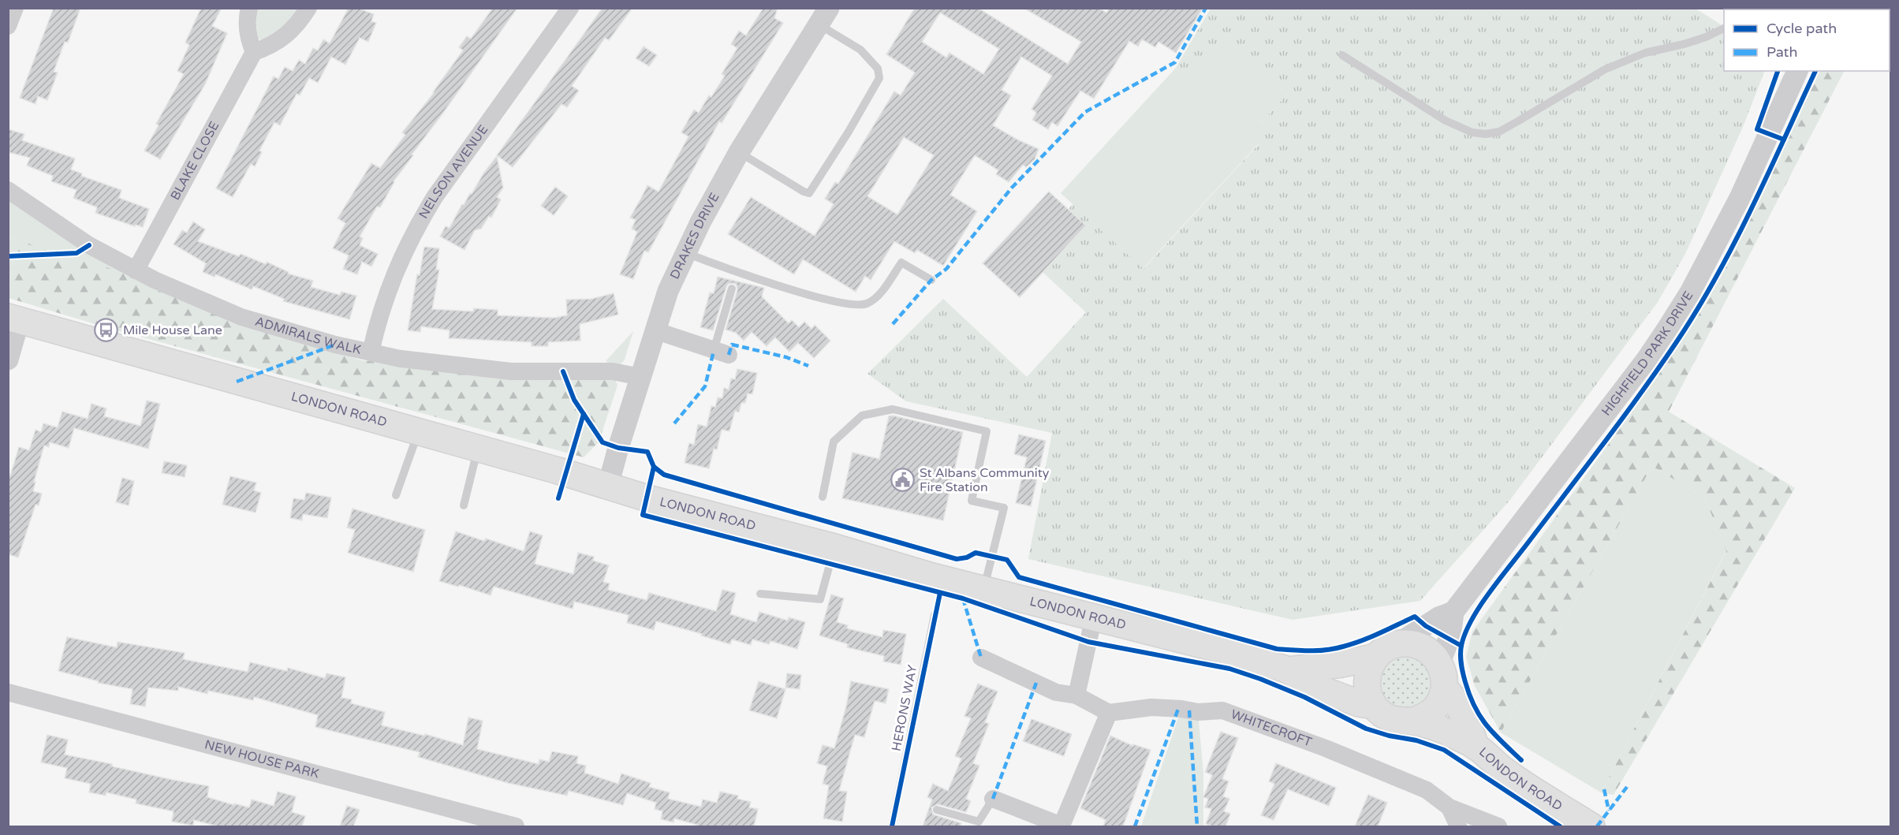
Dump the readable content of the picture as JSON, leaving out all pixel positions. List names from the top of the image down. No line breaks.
{"streets":{"main road":["LONDON ROAD"],"street":["BLAKE CLOSE","NELSON AVENUE","DRAKES DRIVE","ADMIRALS WALK","HIGHFIELD PARK DRIVE","WHITECROFT","NEW HOUSE PARK"],"lane":["HERONS WAY"]},"crossings":[["BLAKE CLOSE","ADMIRALS WALK"],["NELSON AVENUE","ADMIRALS WALK"],["DRAKES DRIVE","ADMIRALS WALK"],["DRAKES DRIVE","LONDON ROAD"],["HIGHFIELD PARK DRIVE","LONDON ROAD"]],"places":{"bus stop":["Mile House Lane"],"public building":["St Albans Community Fire Station"]},"legend":["Cycle path","Path"]}
